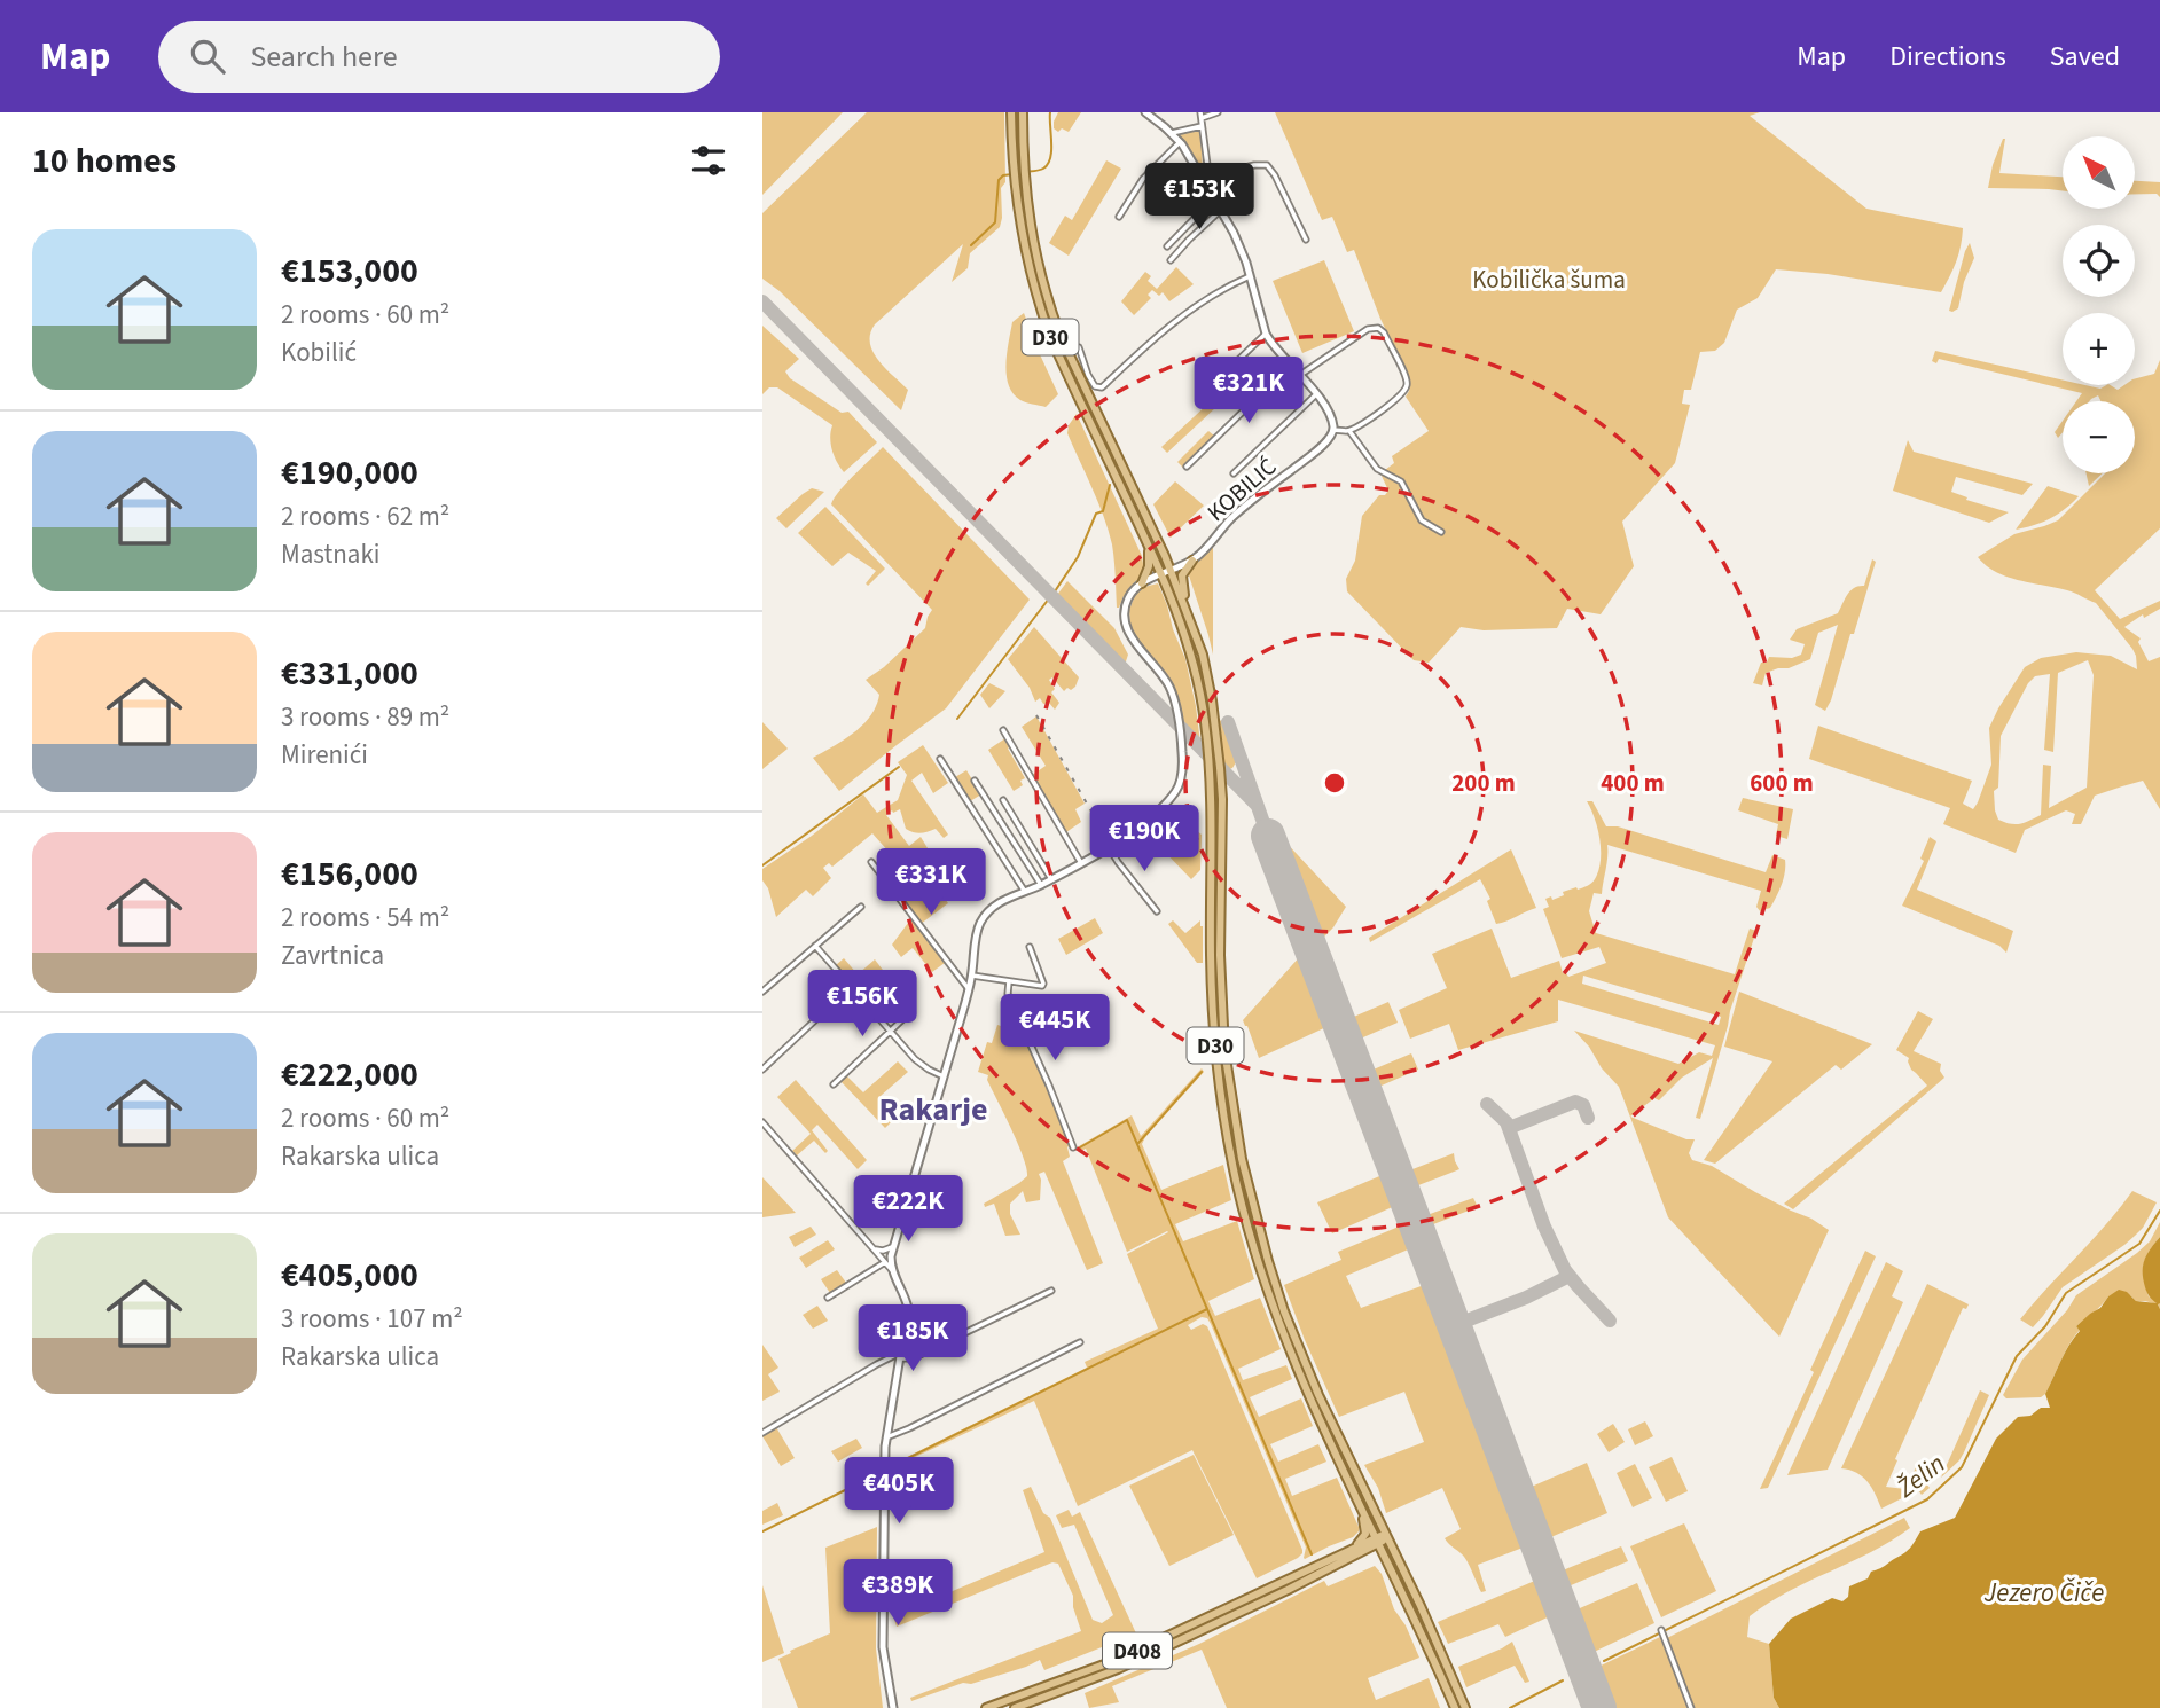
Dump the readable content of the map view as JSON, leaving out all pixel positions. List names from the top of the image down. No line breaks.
{"streets":{"main road":["D30","KOBILIĆ","D408"]},"crossings":[["D30","KOBILIĆ"],["D30","D408"]],"districts":["Rakarje"],"water":["Želin","Jezero Čiče"],"parks":["Kobilička šuma"],"north":"top left","page":{"header":"Map","search":"Search here","nav":["Map","Directions","Saved"],"heading":"10 homes","map_buttons":["+","−"],"price":["€153K","€321K","€190K","€331K","€156K","€445K","€222K","€185K","€405K","€389K"],"list":[{"name":"€153,000","note":"2 rooms · 60 m² · Kobilić"},{"name":"€190,000","note":"2 rooms · 62 m² · Mastnaki"},{"name":"€331,000","note":"3 rooms · 89 m² · Mirenići"},{"name":"€156,000","note":"2 rooms · 54 m² · Zavrtnica"},{"name":"€222,000","note":"2 rooms · 60 m² · Rakarska ulica"},{"name":"€405,000","note":"3 rooms · 107 m² · Rakarska ulica"}]},"rings":["200 m","400 m","600 m"]}
